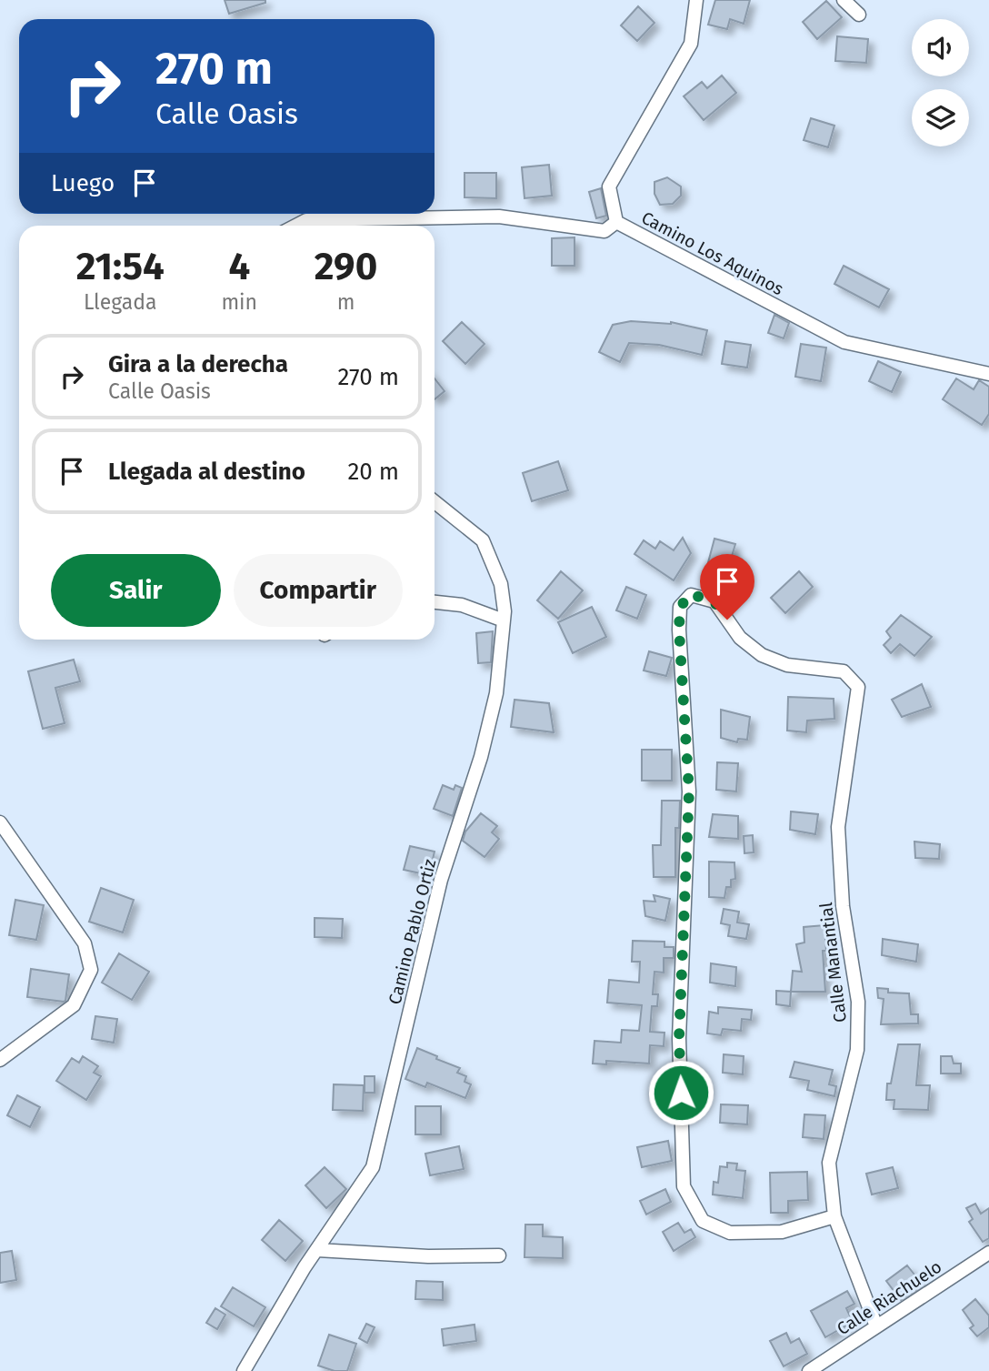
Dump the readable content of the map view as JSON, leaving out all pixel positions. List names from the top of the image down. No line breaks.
{"streets":{"street":["Camino Los Aquinos","Camino Pablo Ortiz","Calle Manantial","Calle Riachuelo"]},"crossings":[["Calle Manantial","Calle Riachuelo"]],"page":{"turn":["270 m","Calle Oasis"],"then":"Luego","eta":["21:54","Llegada","4","min","290","m"],"list":[{"name":"Gira a la derecha","note":"Calle Oasis","value":"270 m"},{"name":"Llegada al destino","value":"20 m"}],"buttons":["Salir","Compartir"]}}
